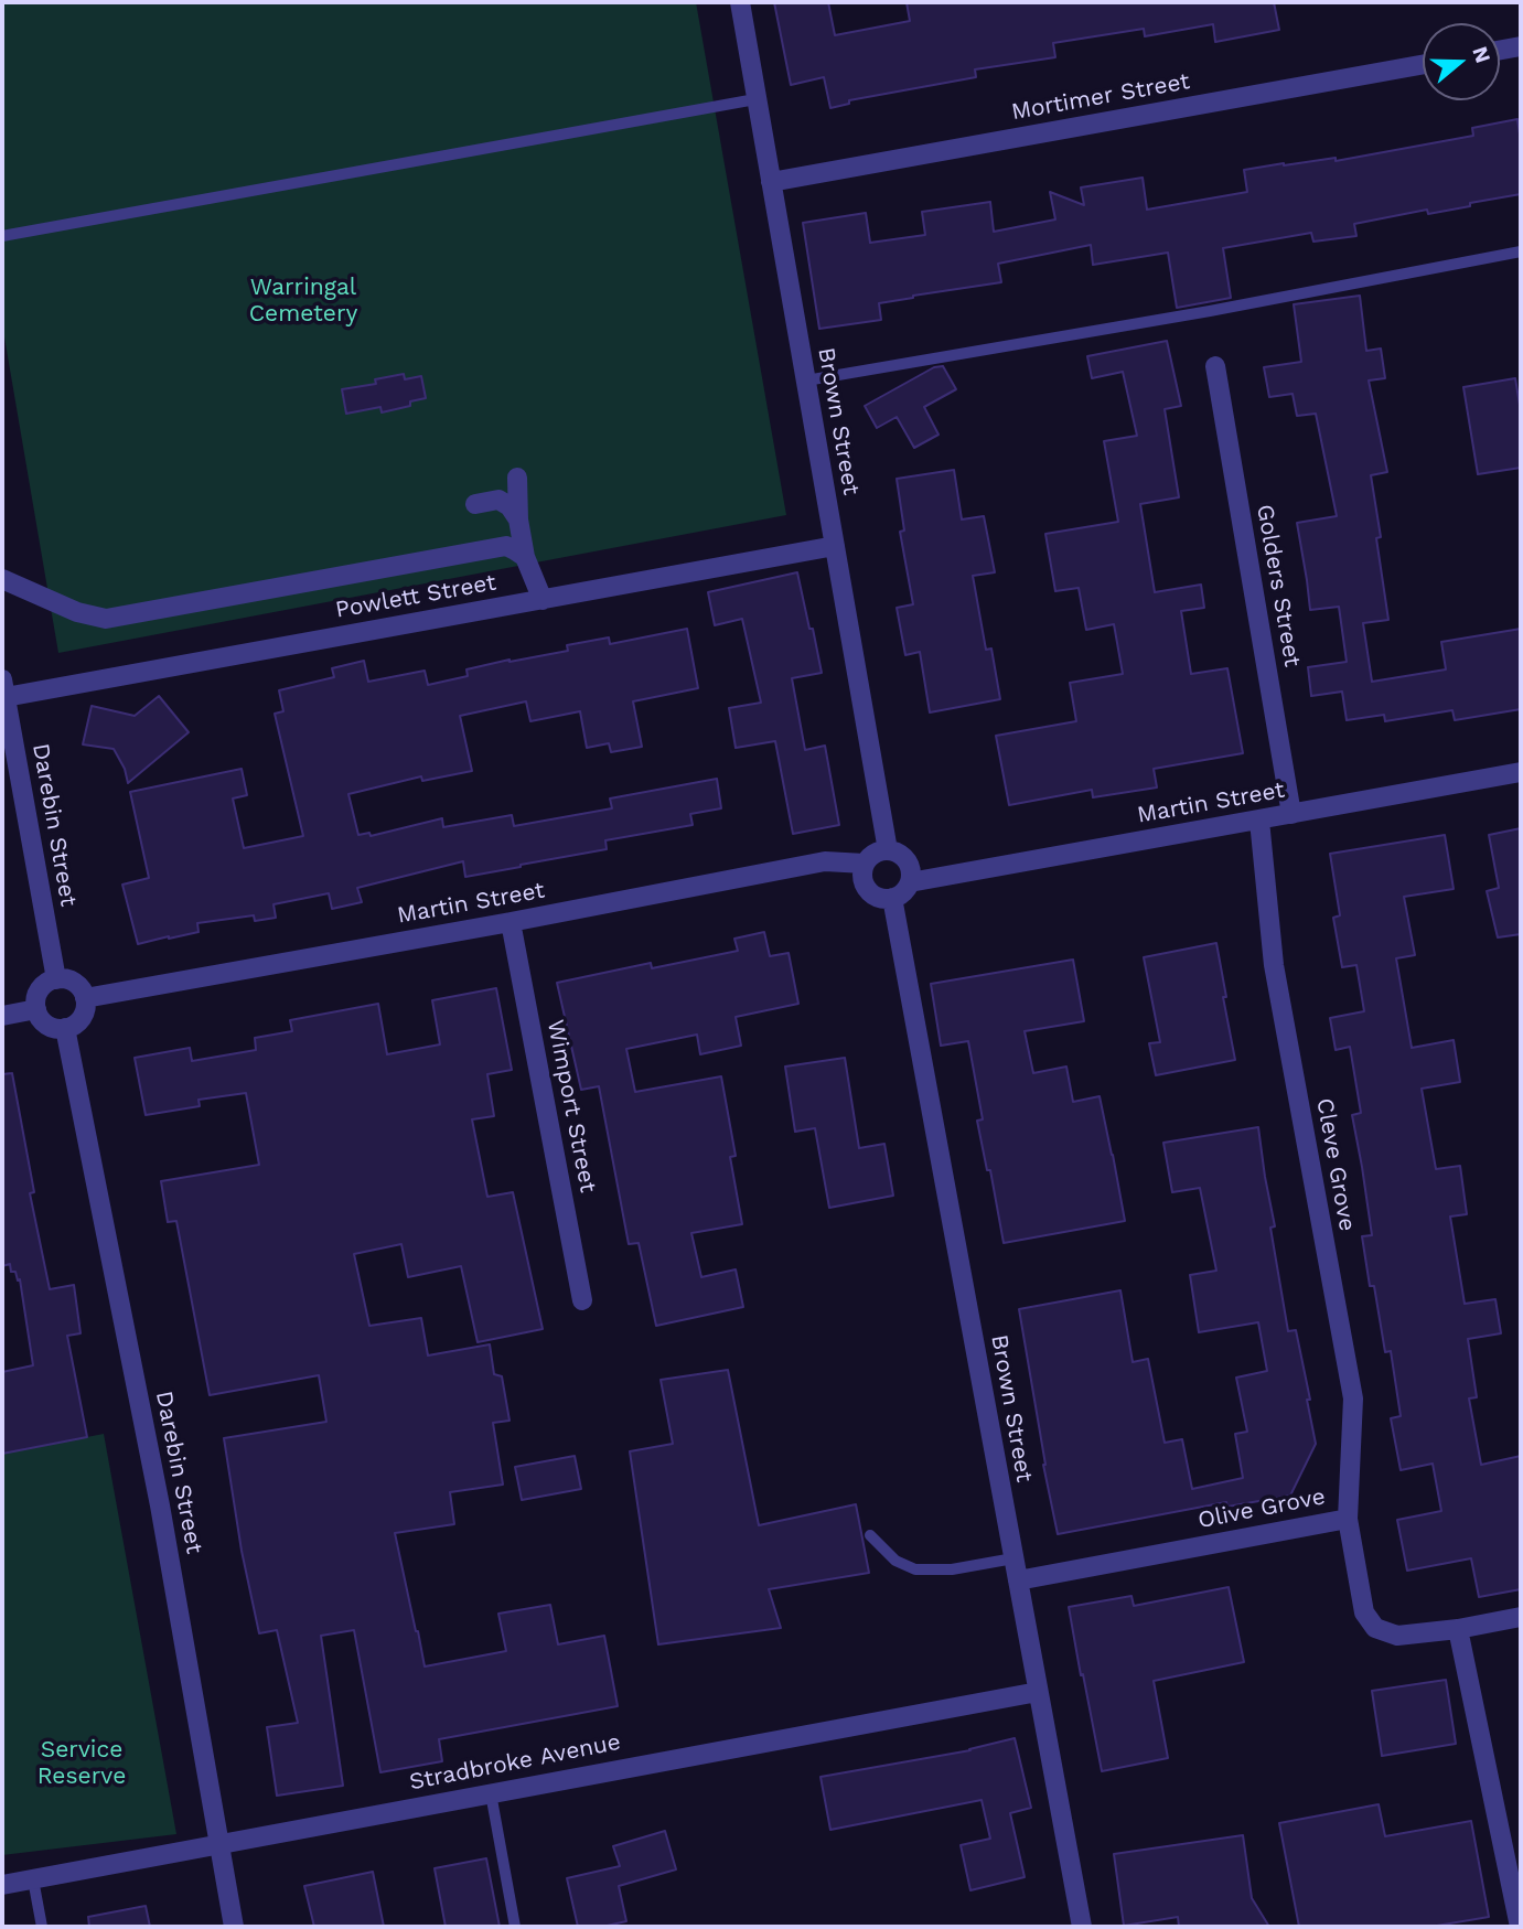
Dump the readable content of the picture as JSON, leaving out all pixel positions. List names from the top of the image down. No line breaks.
{"streets":{"street":["Mortimer Street","Brown Street","Golders Street","Powlett Street","Martin Street","Darebin Street","Wimport Street","Cleve Grove","Olive Grove","Stradbroke Avenue"]},"crossings":[["Mortimer Street","Brown Street"],["Brown Street","Powlett Street"],["Brown Street","Martin Street"],["Brown Street","Olive Grove"],["Brown Street","Stradbroke Avenue"],["Golders Street","Martin Street"],["Powlett Street","Darebin Street"],["Martin Street","Darebin Street"],["Martin Street","Wimport Street"],["Martin Street","Cleve Grove"],["Darebin Street","Stradbroke Avenue"],["Cleve Grove","Olive Grove"]],"parks":["Warringal Cemetery","Service Reserve"],"north":"right"}
